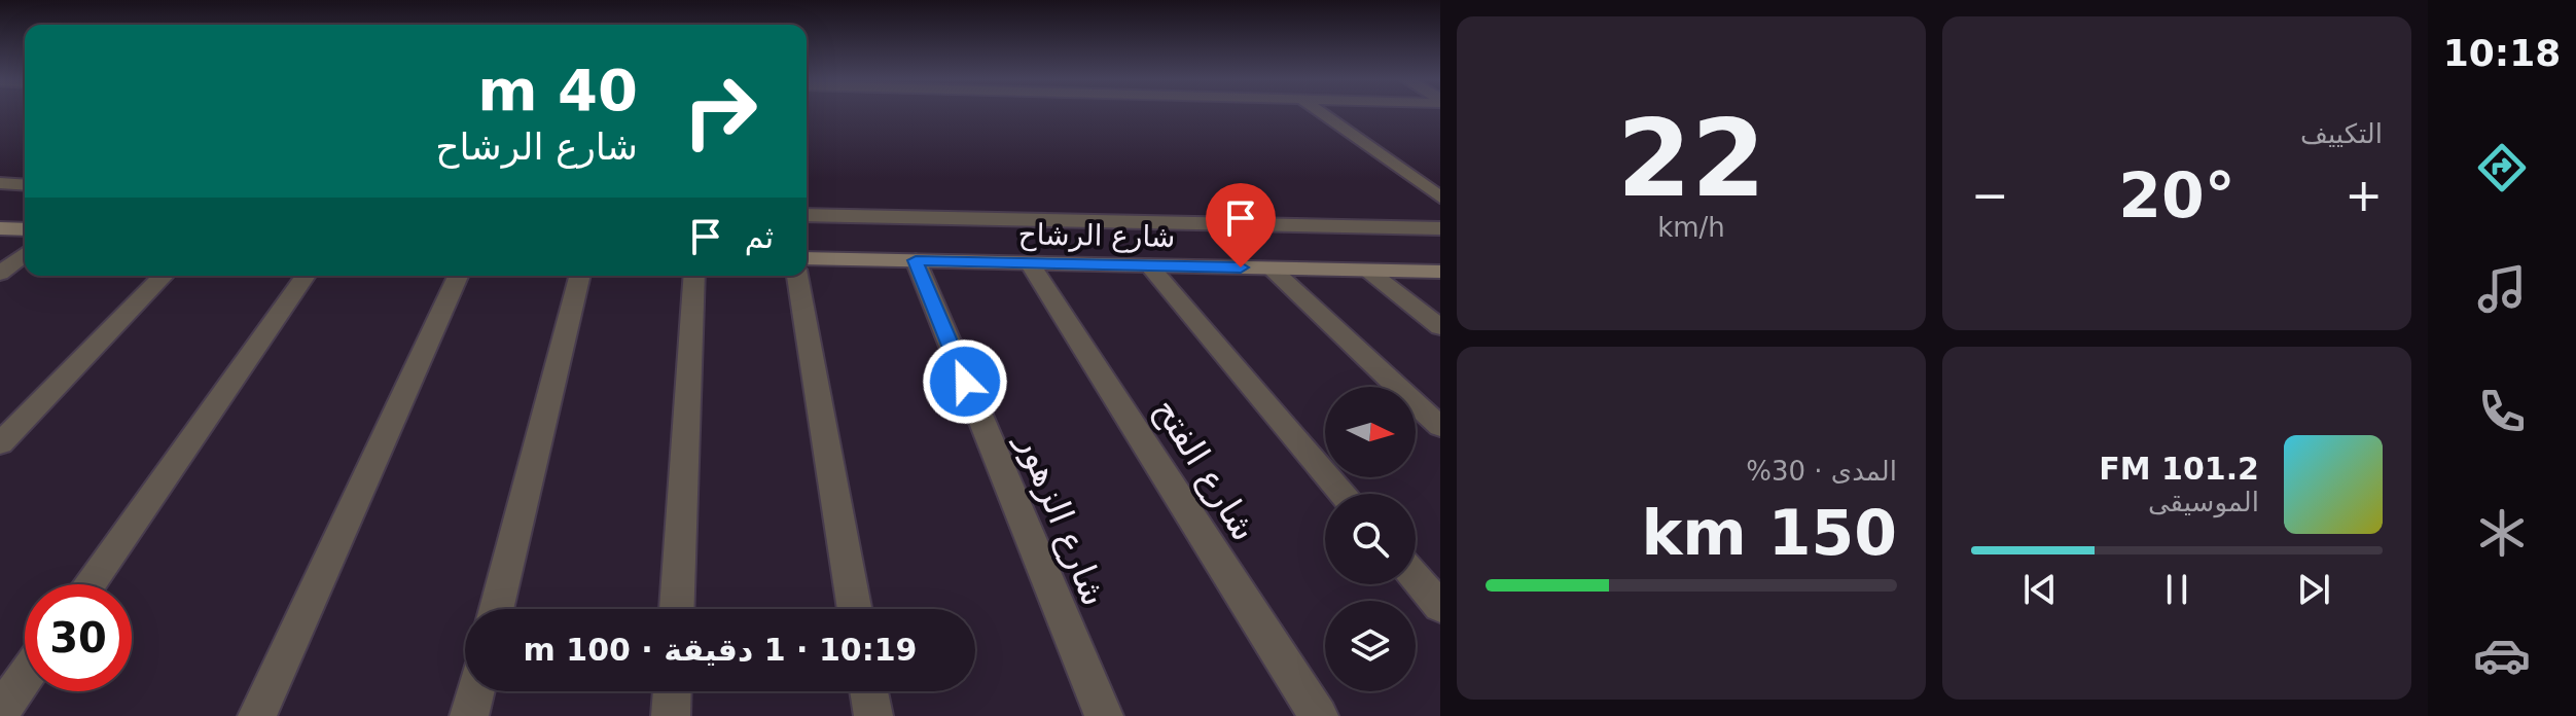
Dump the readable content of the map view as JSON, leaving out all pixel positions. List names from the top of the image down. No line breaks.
{"streets":{"street":["شارع الرشاح","شارع الفتح","شارع الزهور"]},"crossings":[["شارع الرشاح","شارع الفتح"],["شارع الرشاح","شارع الزهور"]],"north":"right","page":{"tabs":"10:18","tile":["التكييف",["22","km/h"],["المدى · 30%","150 km"]],"turn":["40 m","شارع الرشاح"],"heat":["−","20°","+"],"then":"ثم","song":["101.2 FM","الموسيقى"],"limit":"30","trip":"10:19 · 1 دقيقة · 100 m"}}
